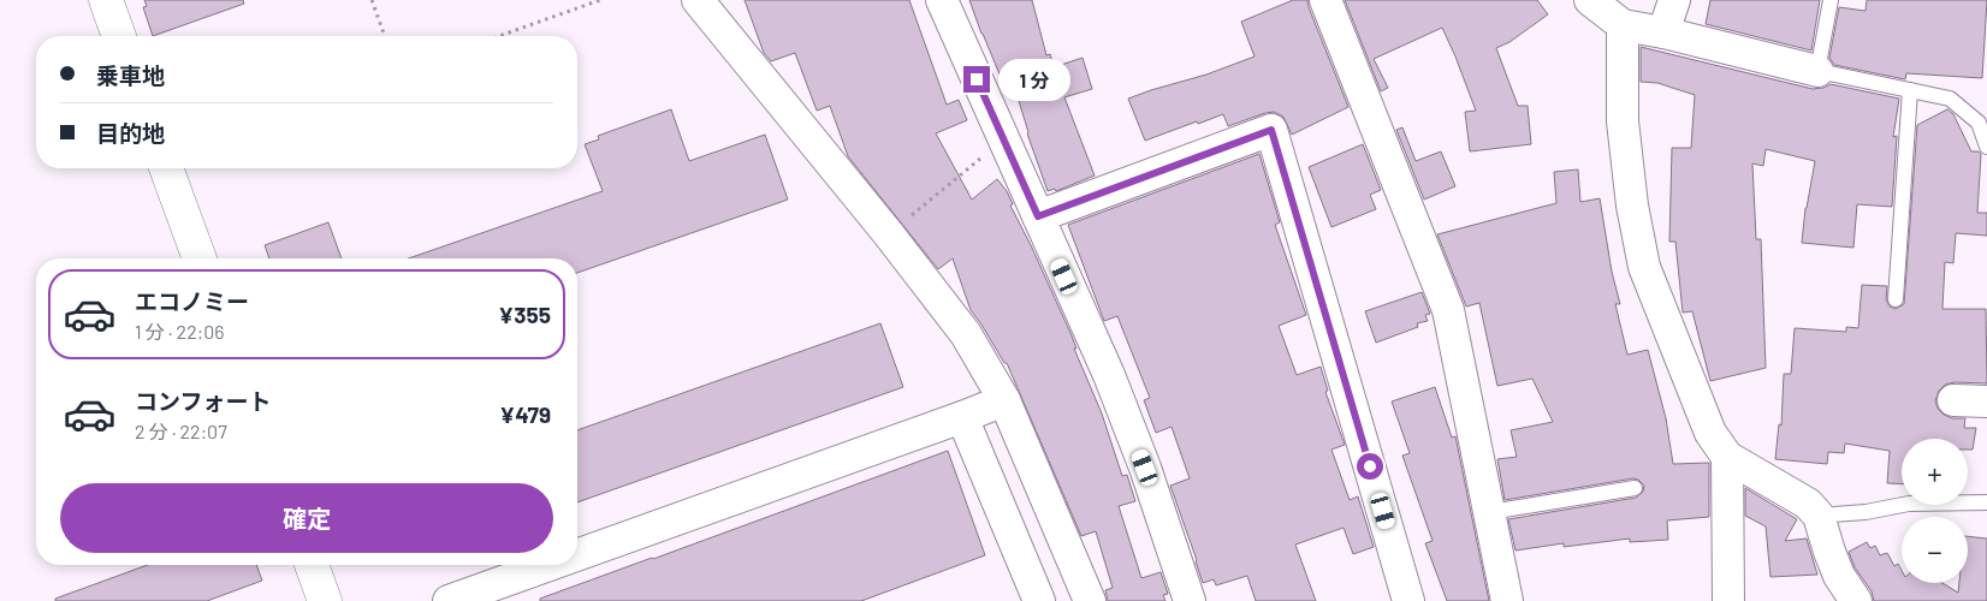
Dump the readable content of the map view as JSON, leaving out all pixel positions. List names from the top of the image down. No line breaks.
{"page":{"banner":["乗車地","目的地"],"bubble":"1 分","list":[{"name":"エコノミー","note":"1 分 · 22:06","value":"¥355"},{"name":"コンフォート","note":"2 分 · 22:07","value":"¥479"}],"map_buttons":["+","−"],"buttons":"確定"}}
